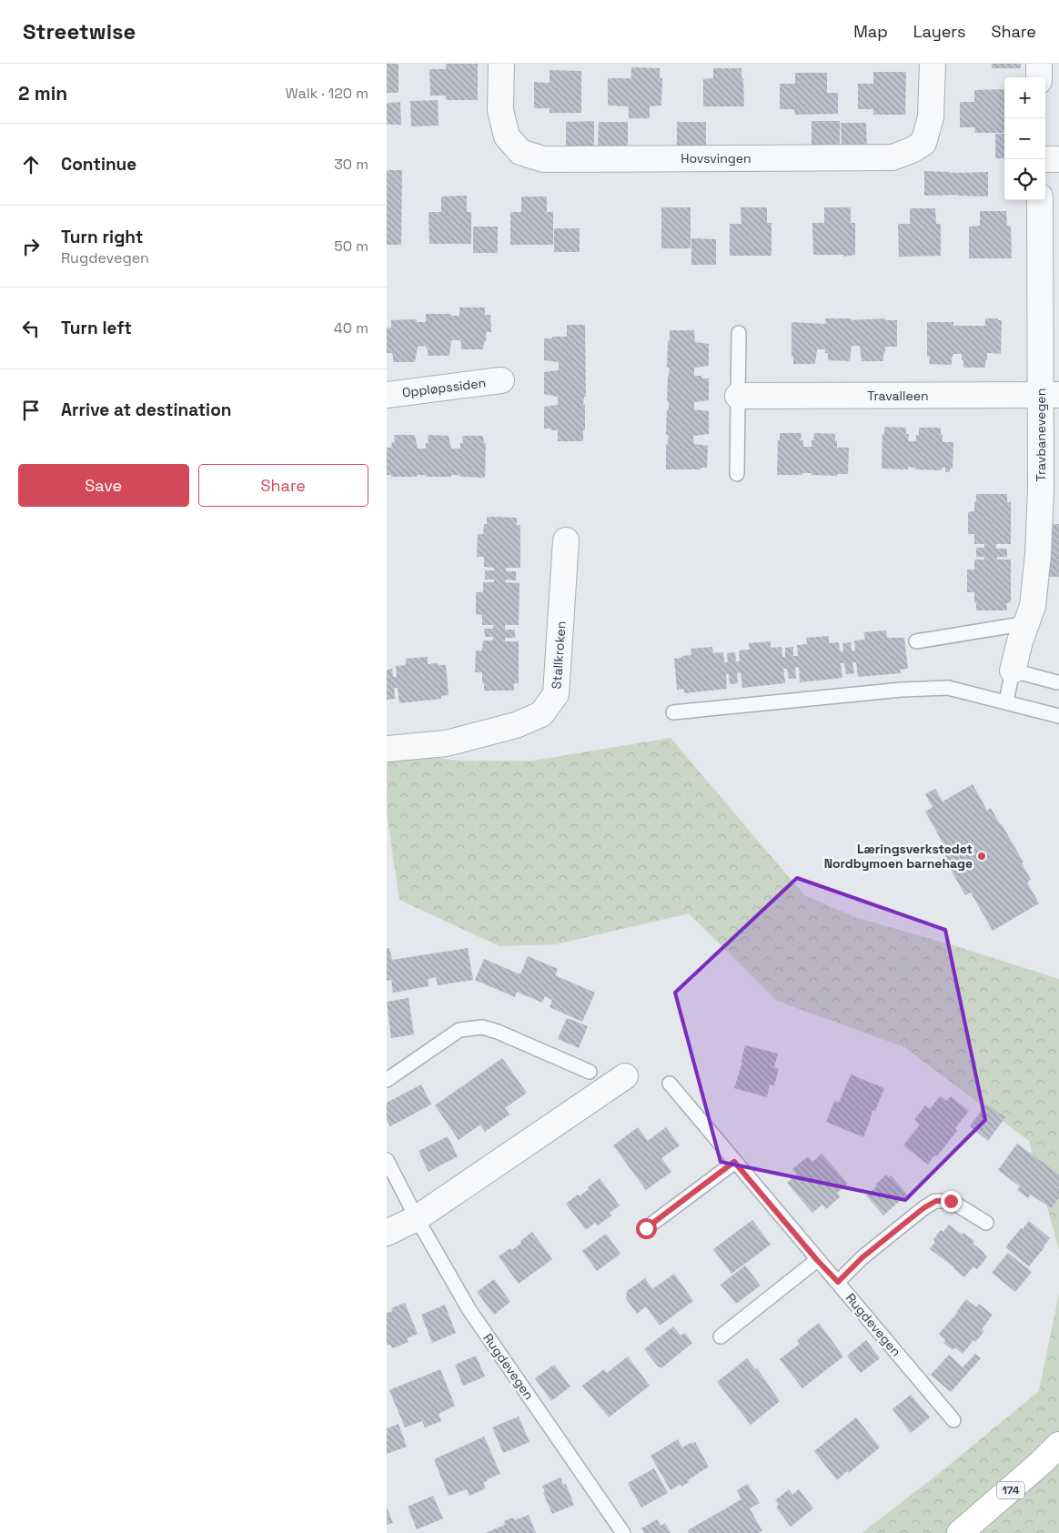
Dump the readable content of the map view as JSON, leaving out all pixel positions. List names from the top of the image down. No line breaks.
{"streets":{"main road":["174"],"street":["Hovsvingen","Oppløpssiden","Travalleen","Travbanevegen","Stallkroken"],"lane":["Rugdevegen"]},"crossings":[["Travalleen","Travbanevegen"]],"places":["Læringsverkstedet Nordbymoen barnehage"],"page":{"header":"Streetwise","nav":["Map","Layers","Share"],"heading":["2 min","Walk · 120 m"],"map_buttons":["+","−"],"list":[["Continue","30 m"],["Turn right","Rugdevegen","50 m"],["Turn left","40 m"],"Arrive at destination"],"buttons":["Save","Share"]}}
